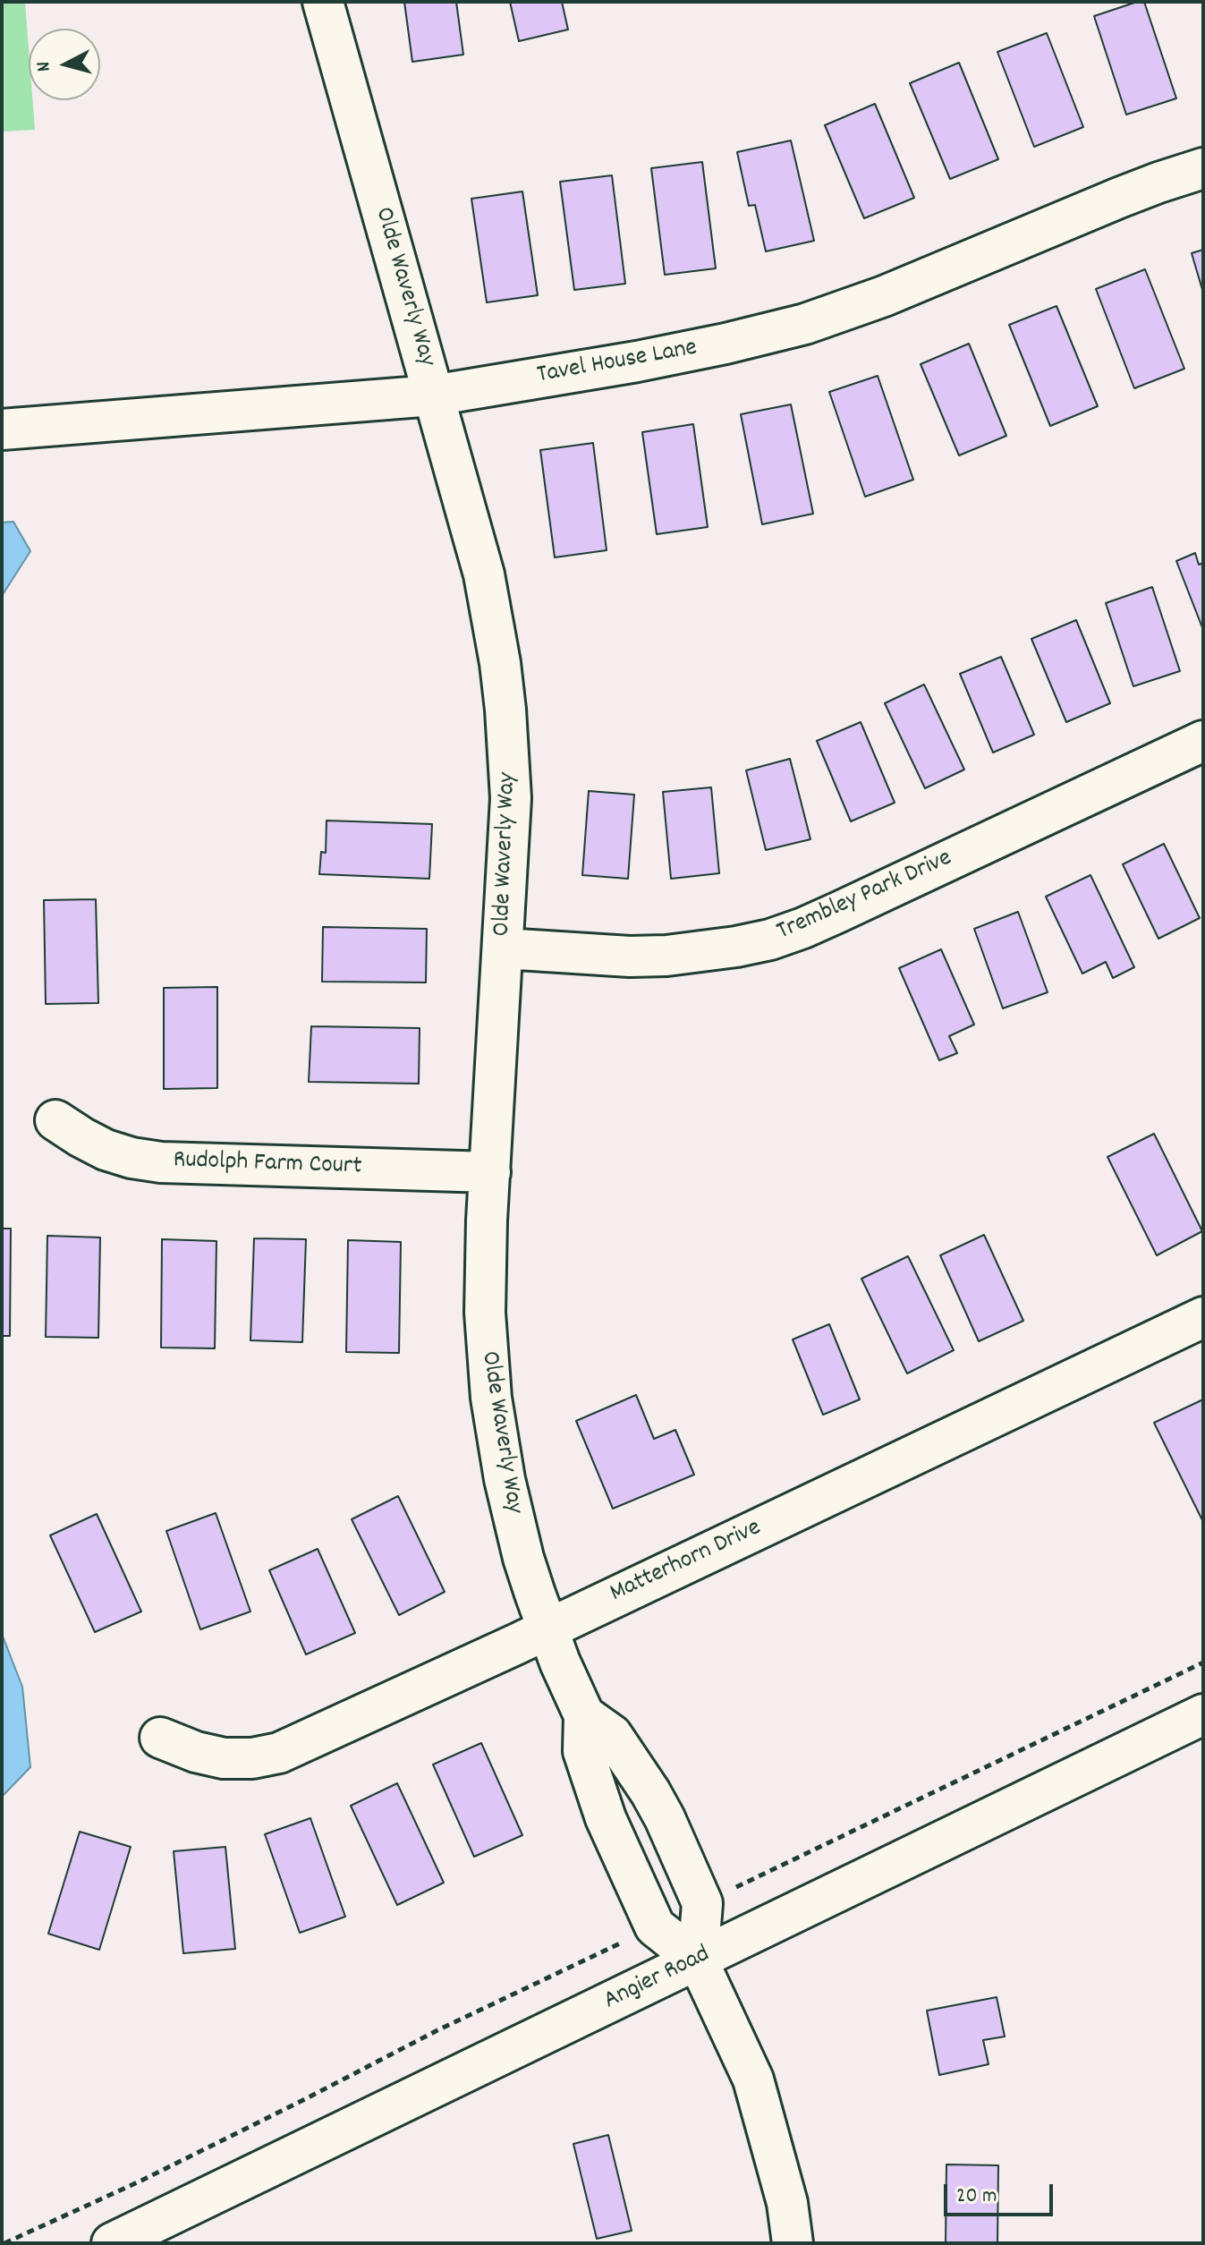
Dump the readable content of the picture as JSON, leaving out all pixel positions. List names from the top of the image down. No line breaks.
{"streets":{"street":["Olde Waverly Way","Tavel House Lane","Trembley Park Drive","Rudolph Farm Court","Matterhorn Drive","Angier Road"]},"crossings":[["Olde Waverly Way","Tavel House Lane"],["Olde Waverly Way","Trembley Park Drive"],["Olde Waverly Way","Rudolph Farm Court"],["Olde Waverly Way","Matterhorn Drive"],["Olde Waverly Way","Angier Road"]],"scale_bar":"20 m","north":"left"}
